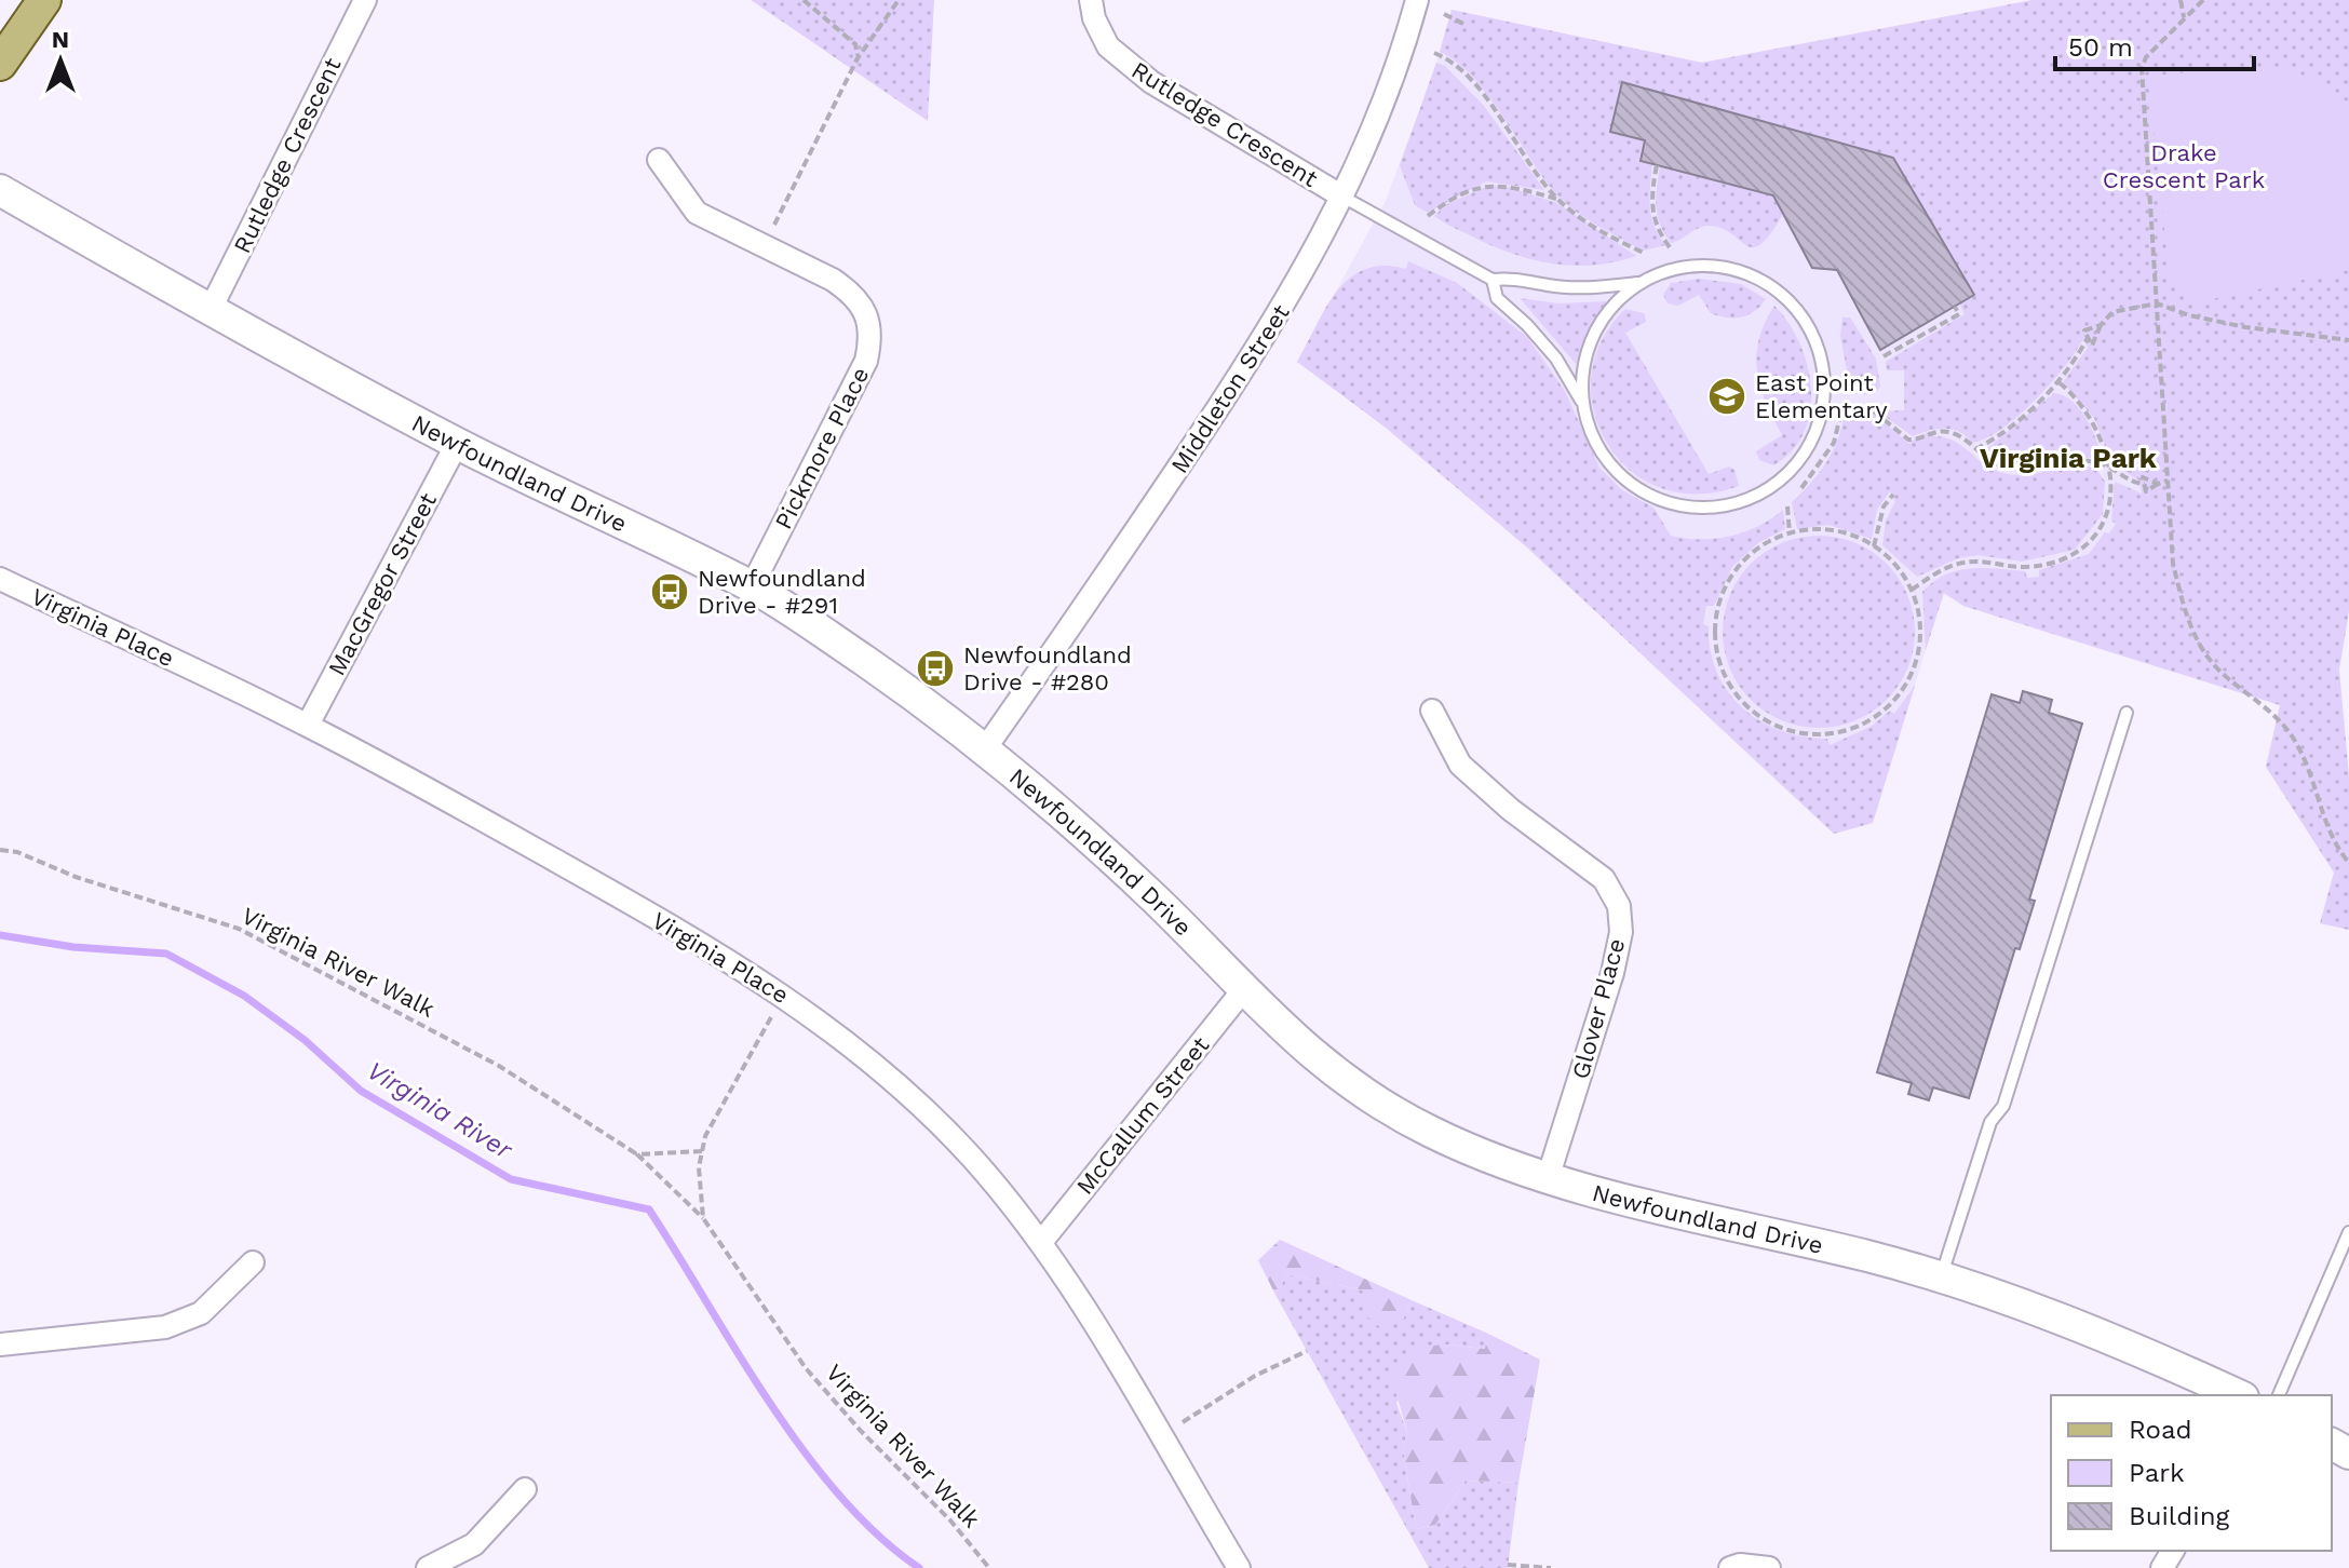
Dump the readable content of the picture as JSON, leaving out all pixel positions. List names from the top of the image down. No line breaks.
{"streets":{"street":["Rutledge Crescent","Middleton Street","Pickmore Place","Newfoundland Drive","MacGregor Street","Virginia Place","Glover Place","McCallum Street"],"path":["Virginia River Walk"]},"crossings":[["Rutledge Crescent","Middleton Street"],["Rutledge Crescent","Newfoundland Drive"],["Middleton Street","Newfoundland Drive"],["Pickmore Place","Newfoundland Drive"],["Newfoundland Drive","MacGregor Street"],["Newfoundland Drive","Glover Place"],["Newfoundland Drive","McCallum Street"],["MacGregor Street","Virginia Place"],["Virginia Place","McCallum Street"]],"districts":["Virginia Park"],"water":["Virginia River"],"parks":["Drake Crescent Park"],"places":{"school or university":["East Point Elementary"],"bus stop":["Newfoundland Drive - #291","Newfoundland Drive - #280"]},"legend":["Road","Park","Building"],"scale_bar":"50 m","north":"top"}
